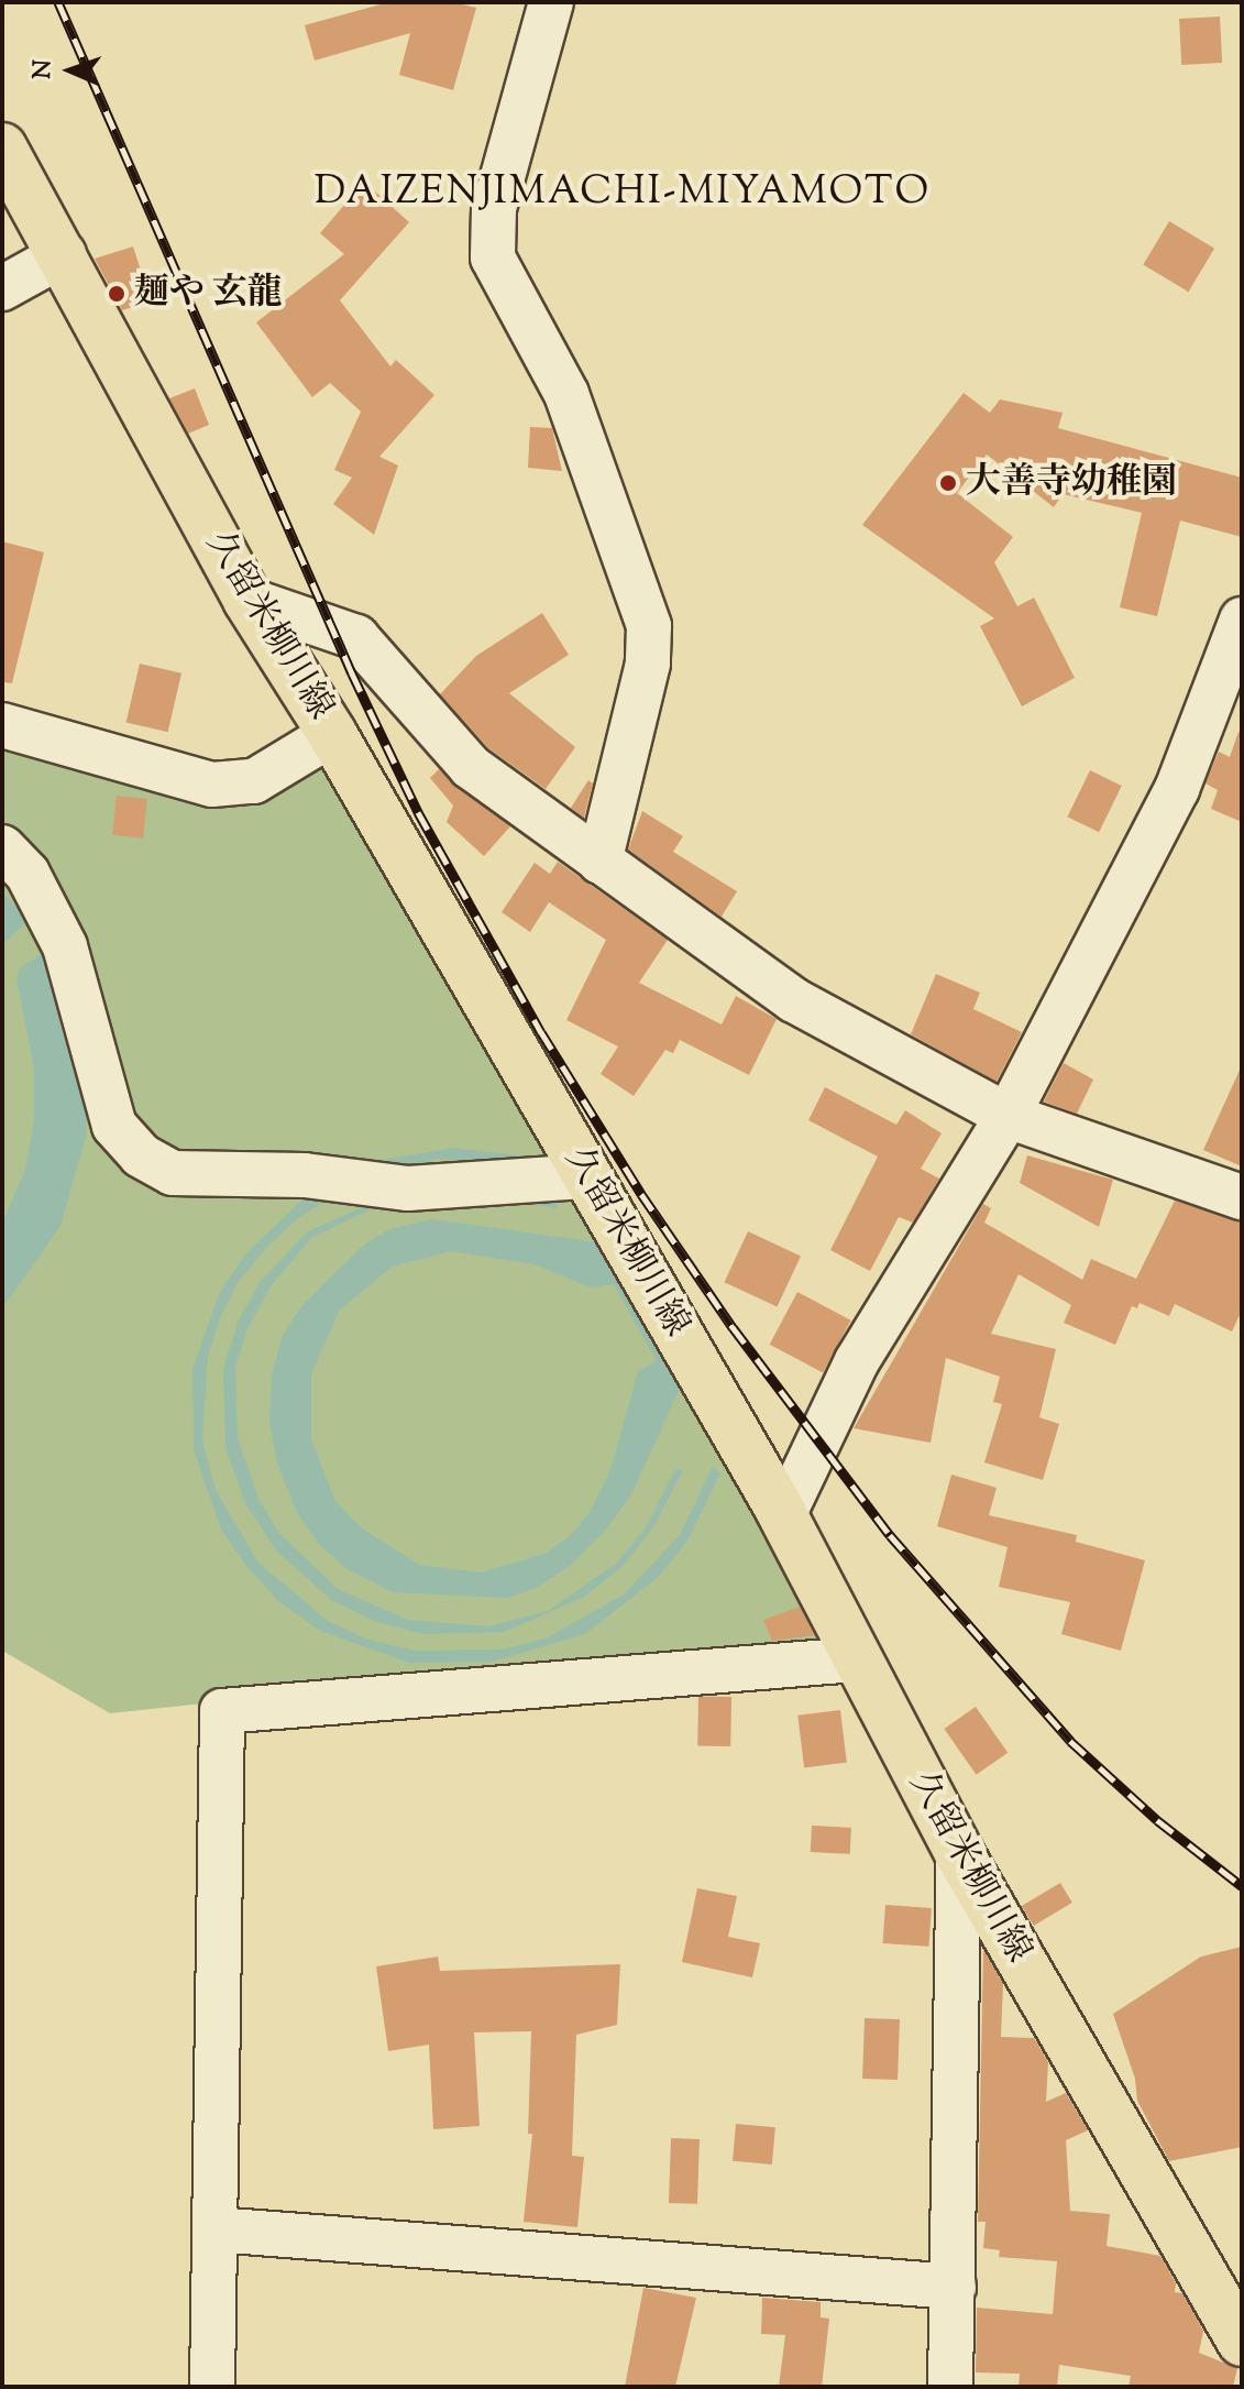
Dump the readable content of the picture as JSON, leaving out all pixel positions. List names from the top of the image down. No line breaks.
{"streets":{"main road":["久留米柳川線"]},"districts":["DAIZENJIMACHI-MIYAMOTO"],"places":["麺や 玄龍","大善寺幼稚園"],"north":"left"}
